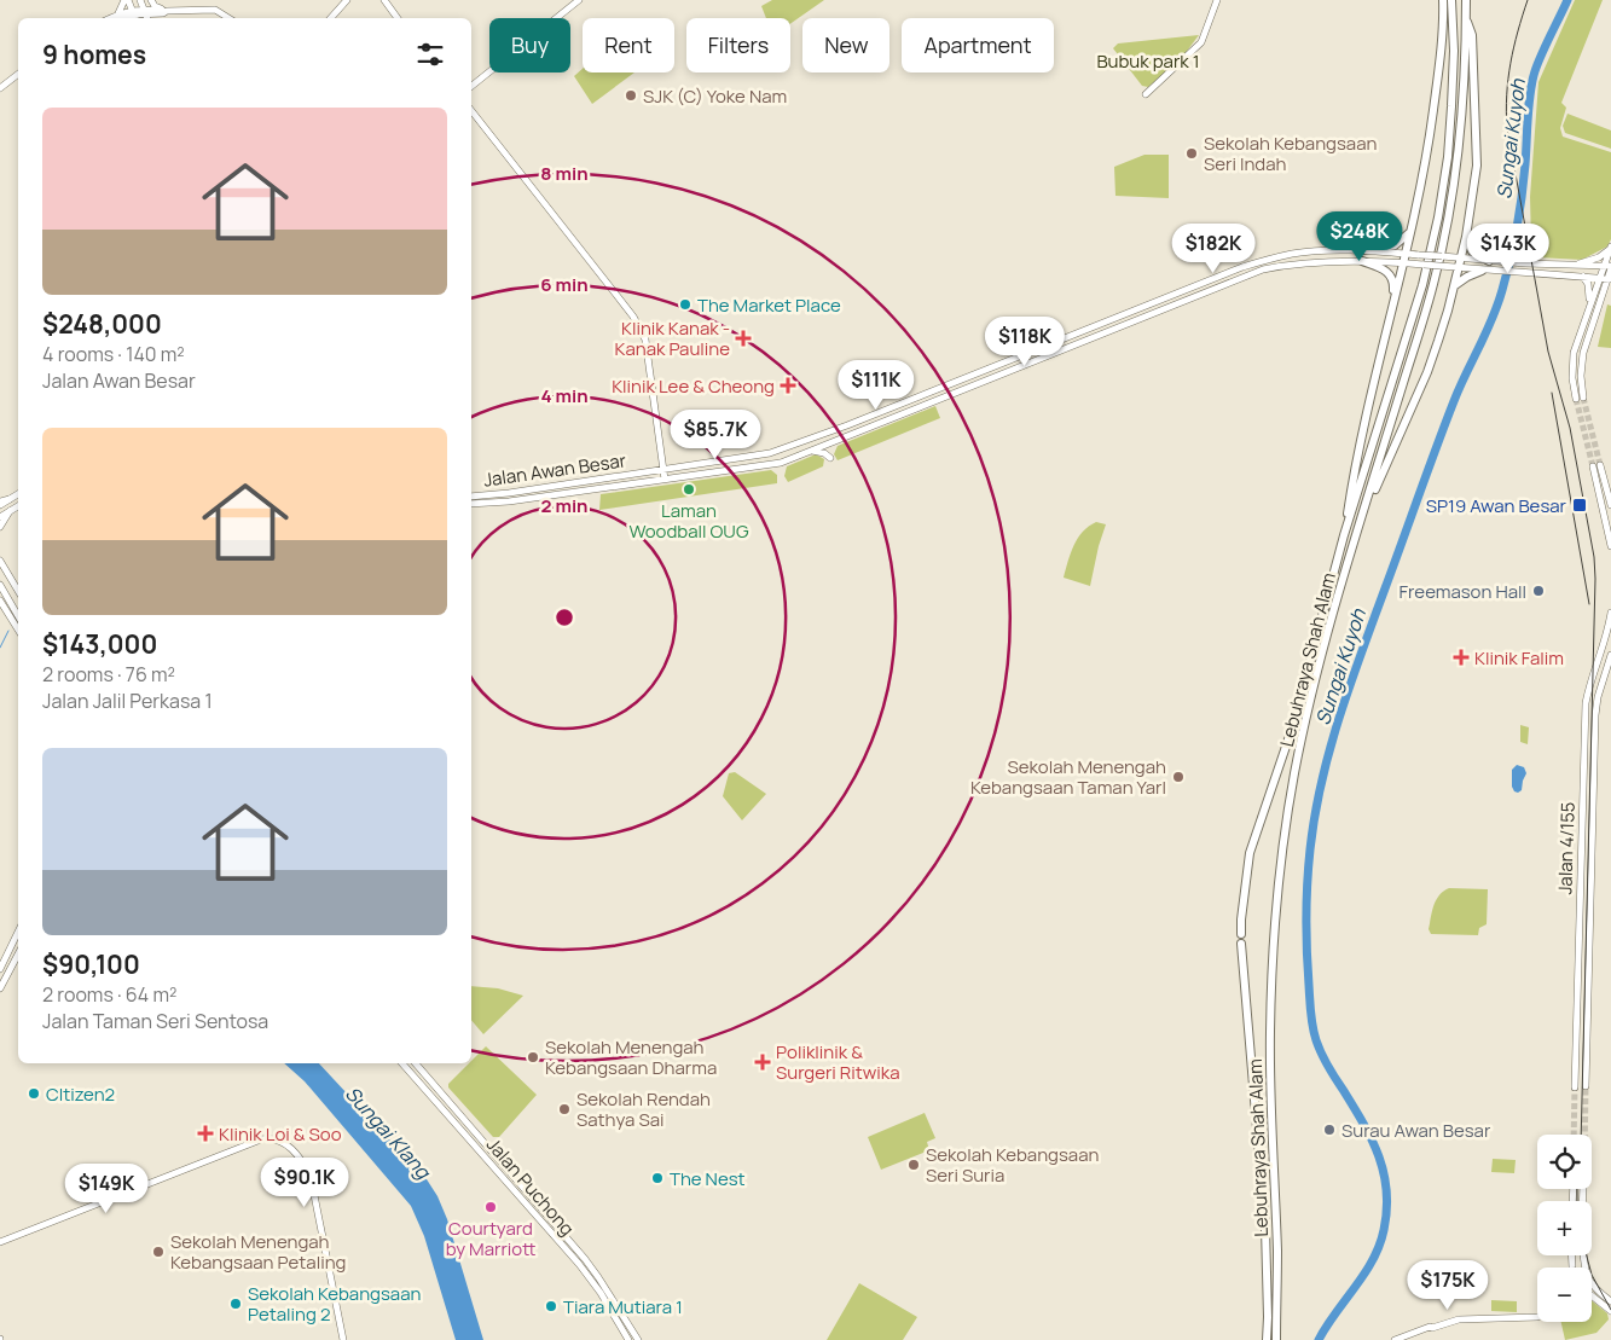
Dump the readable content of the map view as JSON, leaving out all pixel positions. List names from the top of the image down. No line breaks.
{"streets":{"highway":["Lebuhraya Shah Alam"],"main road":["Jalan Awan Besar","Jalan 4/155","Jalan Puchong"]},"water":["Sungai Kuyoh","Sungai Klang"],"parks":["Bubuk park 1"],"places":{"other":["SJK (C) Yoke Nam","Sekolah Kebangsaan Seri Indah","The Market Place","Laman Woodball OUG","Freemason Hall","Sekolah Menengah Kebangsaan Taman Yarl","Sekolah Menengah Kebangsaan Dharma","CItizen2","Sekolah Rendah Sathya Sai","Surau Awan Besar","Sekolah Kebangsaan Seri Suria","The Nest","Courtyard by Marriott","Sekolah Menengah Kebangsaan Petaling","Sekolah Kebangsaan Petaling 2","Tiara Mutiara 1"],"health":["Klinik Kanak - Kanak Pauline","Klinik Lee & Cheong","Klinik Falim","Poliklinik & Surgeri Ritwika","Klinik Loi & Soo"],"transit":["SP19 Awan Besar"]},"page":{"chip":["Buy","Rent","Filters","New","Apartment"],"heading":"9 homes","list":[{"name":"$248,000","note":"4 rooms · 140 m² · Jalan Awan Besar"},{"name":"$143,000","note":"2 rooms · 76 m² · Jalan Jalil Perkasa 1"},{"name":"$90,100","note":"2 rooms · 64 m² · Jalan Taman Seri Sentosa"}],"price":["$248K","$182K","$143K","$118K","$111K","$85.7K","$90.1K","$149K","$175K"],"map_buttons":["+","−"]},"rings":["8 min","6 min","4 min","2 min"]}
